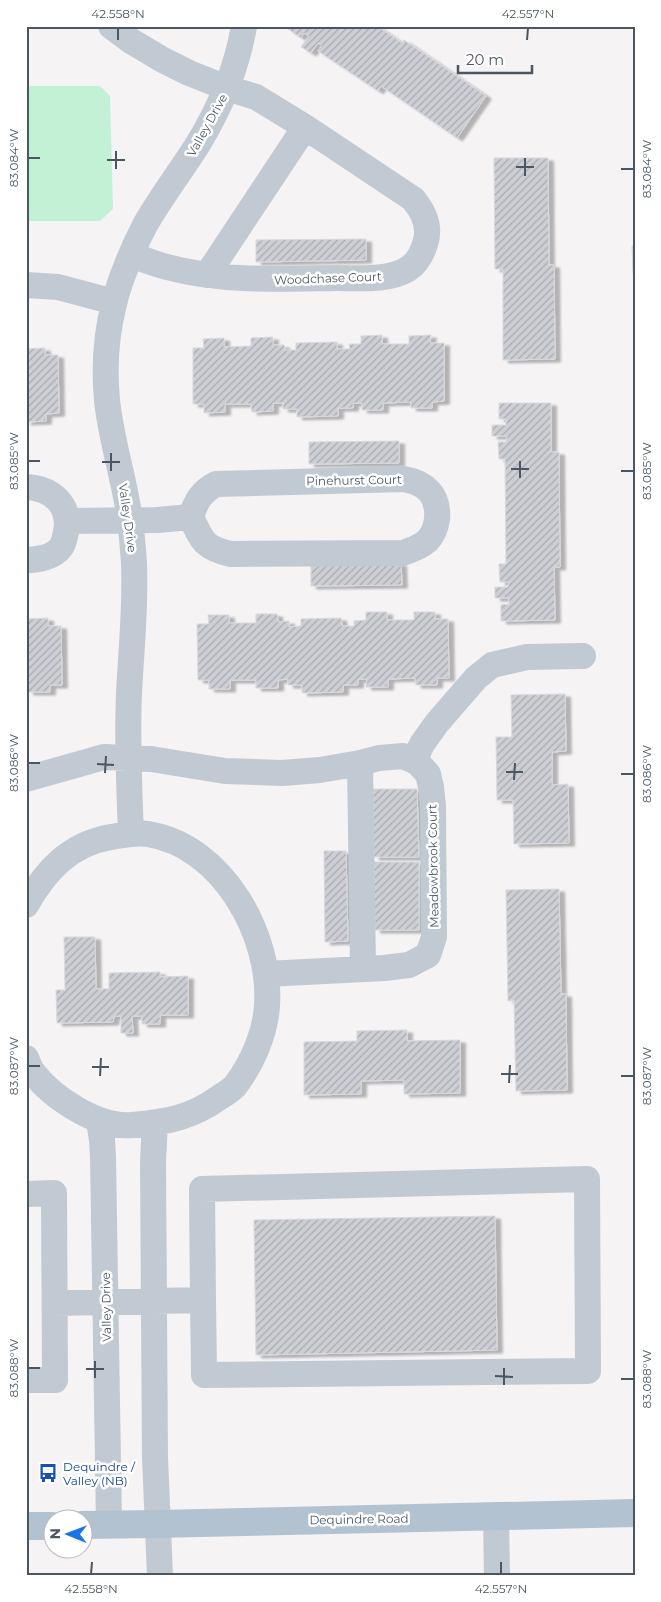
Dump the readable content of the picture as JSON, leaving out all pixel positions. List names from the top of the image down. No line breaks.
{"streets":{"main road":["Dequindre Road"],"street":["Valley Drive","Woodchase Court","Pinehurst Court","Meadowbrook Court"]},"crossings":[["Valley Drive","Woodchase Court"],["Valley Drive","Dequindre Road"]],"places":{"bus stop":["Dequindre / Valley (NB)"]},"scale_bar":"20 m","north":"left","coordinates":["42.558°N","42.557°N","83.084°W","83.085°W","83.086°W","83.087°W","83.088°W"]}
